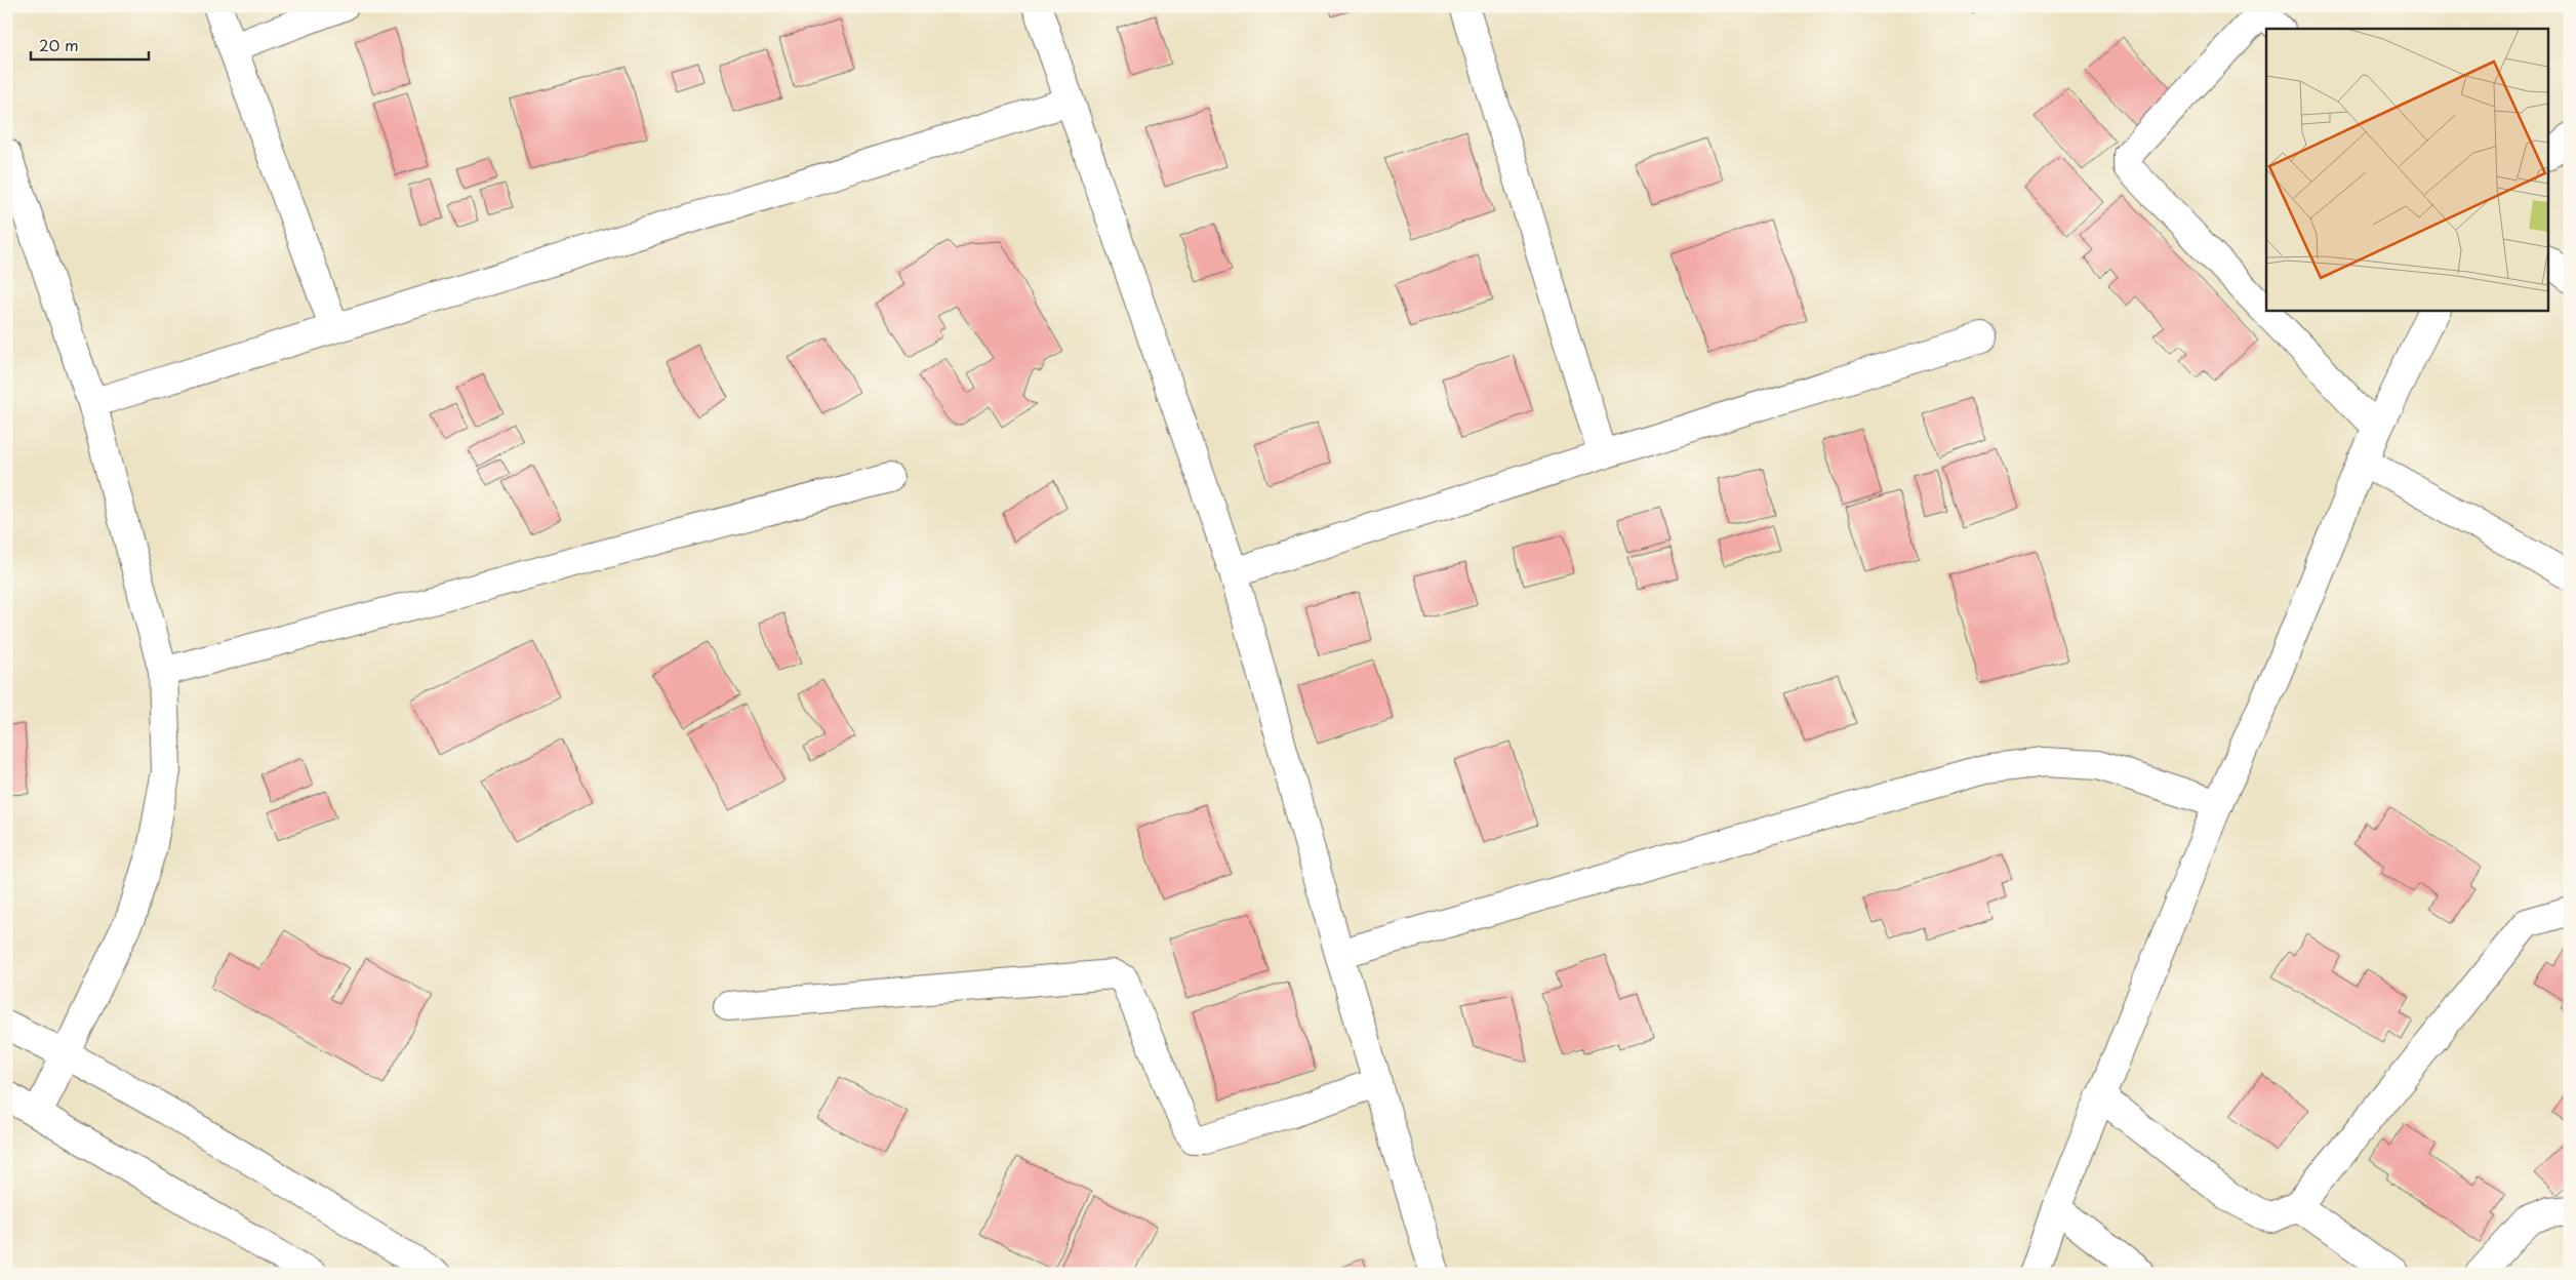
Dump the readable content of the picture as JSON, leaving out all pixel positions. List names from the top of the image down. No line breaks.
{"scale_bar":"20 m"}
